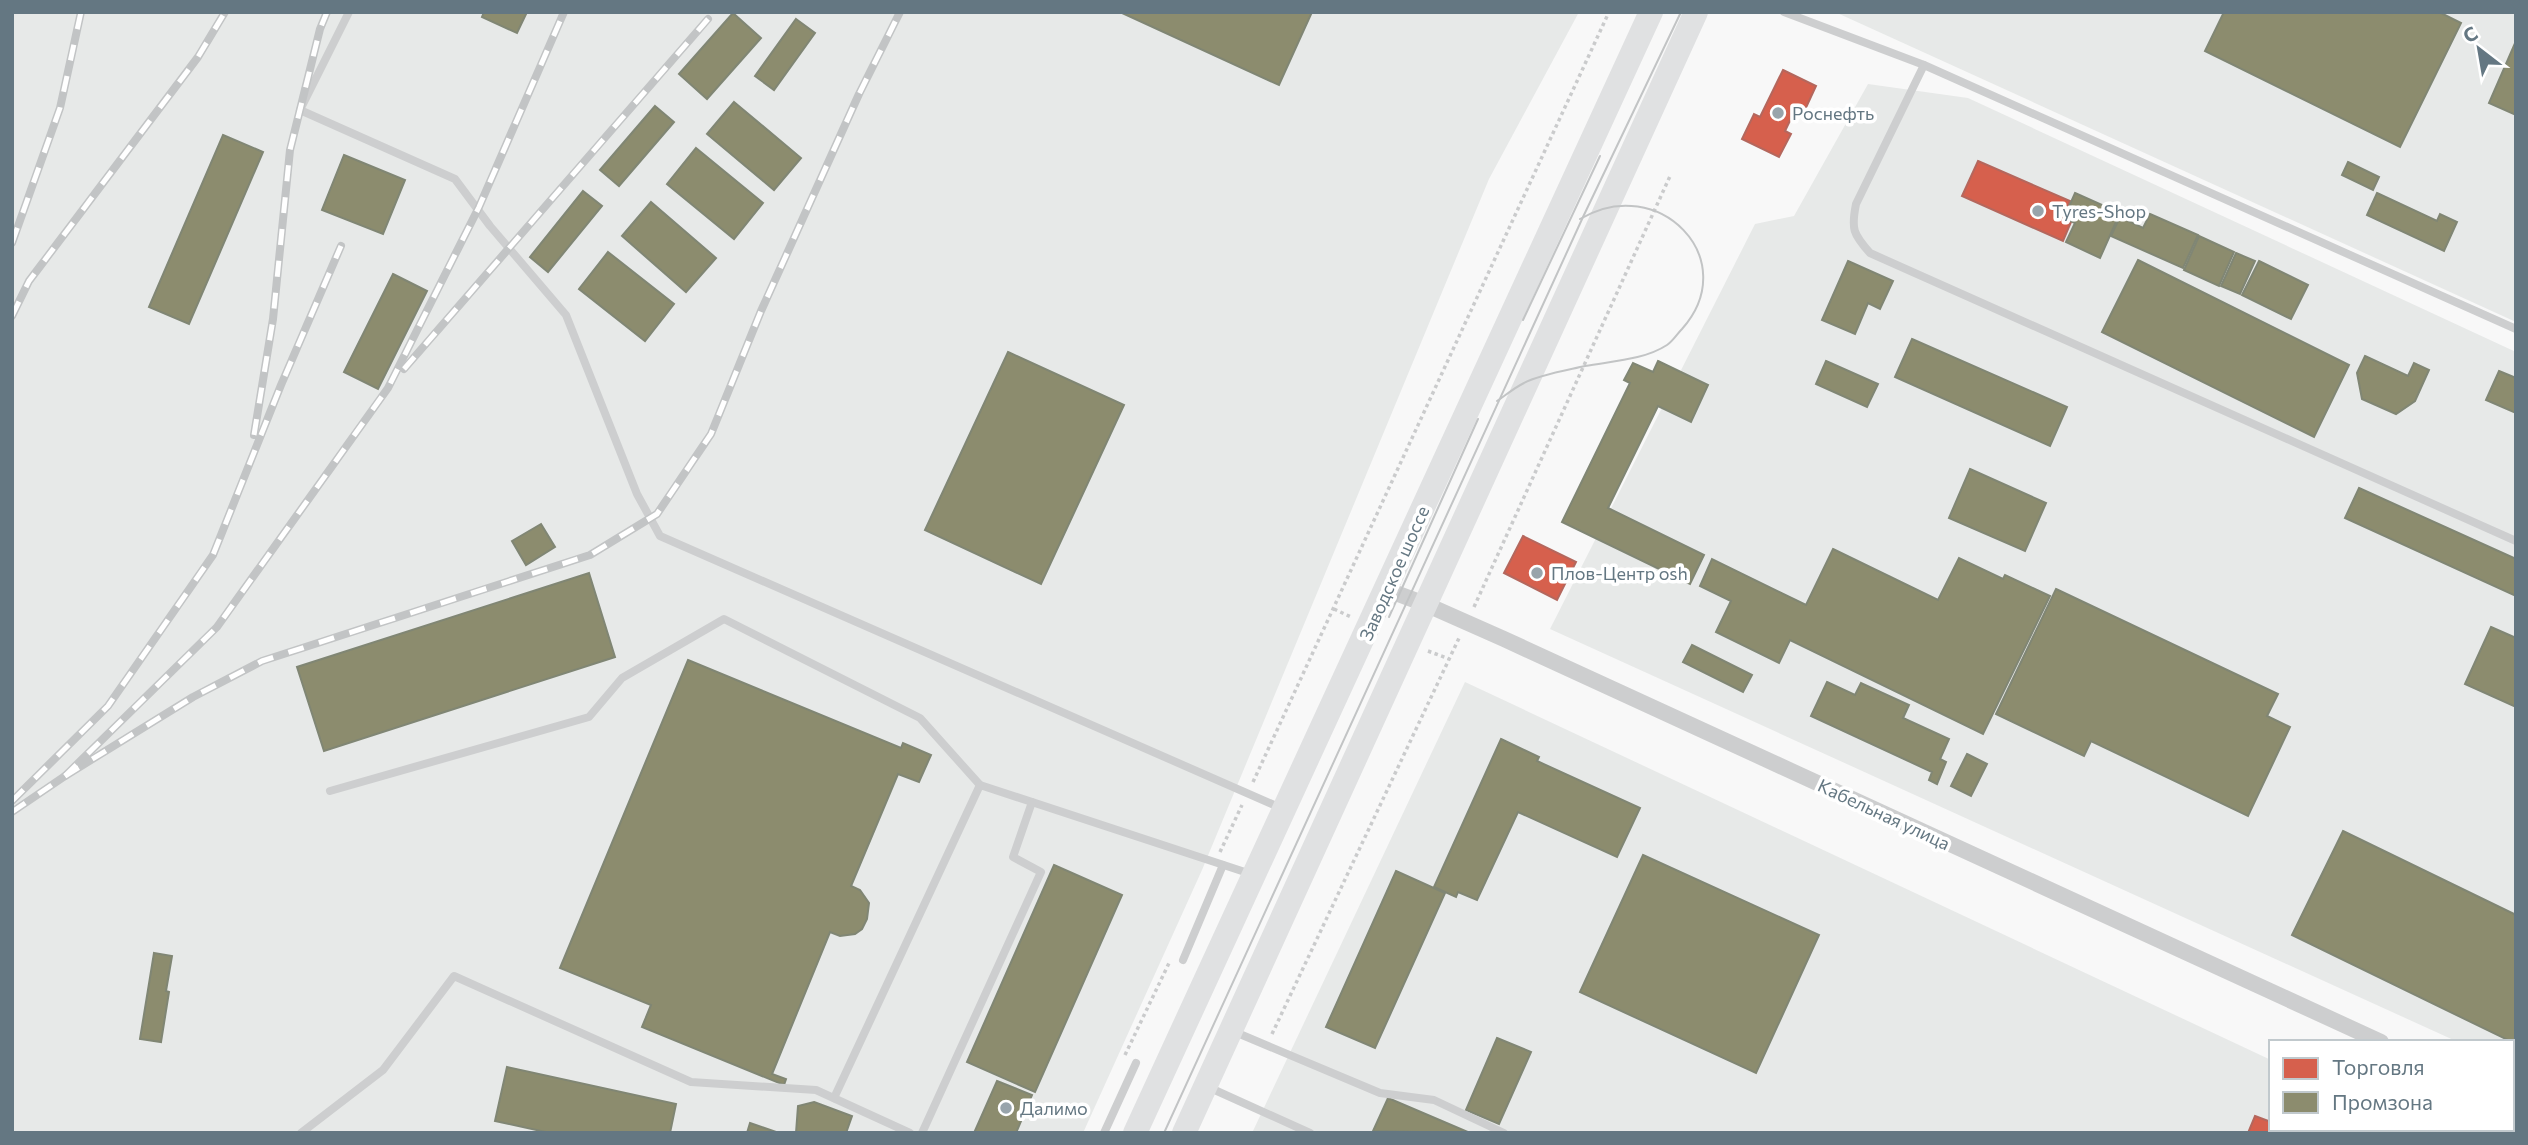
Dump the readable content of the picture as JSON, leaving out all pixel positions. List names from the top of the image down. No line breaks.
{"streets":{"main road":["Заводское шоссе"],"street":["Кабельная улица"]},"crossings":[["Заводское шоссе","Кабельная улица"]],"places":["Роснефть","Tyres-Shop","Плов-Центр osh","Далимо"],"legend":["Торговля","Промзона"],"north":"top left"}
